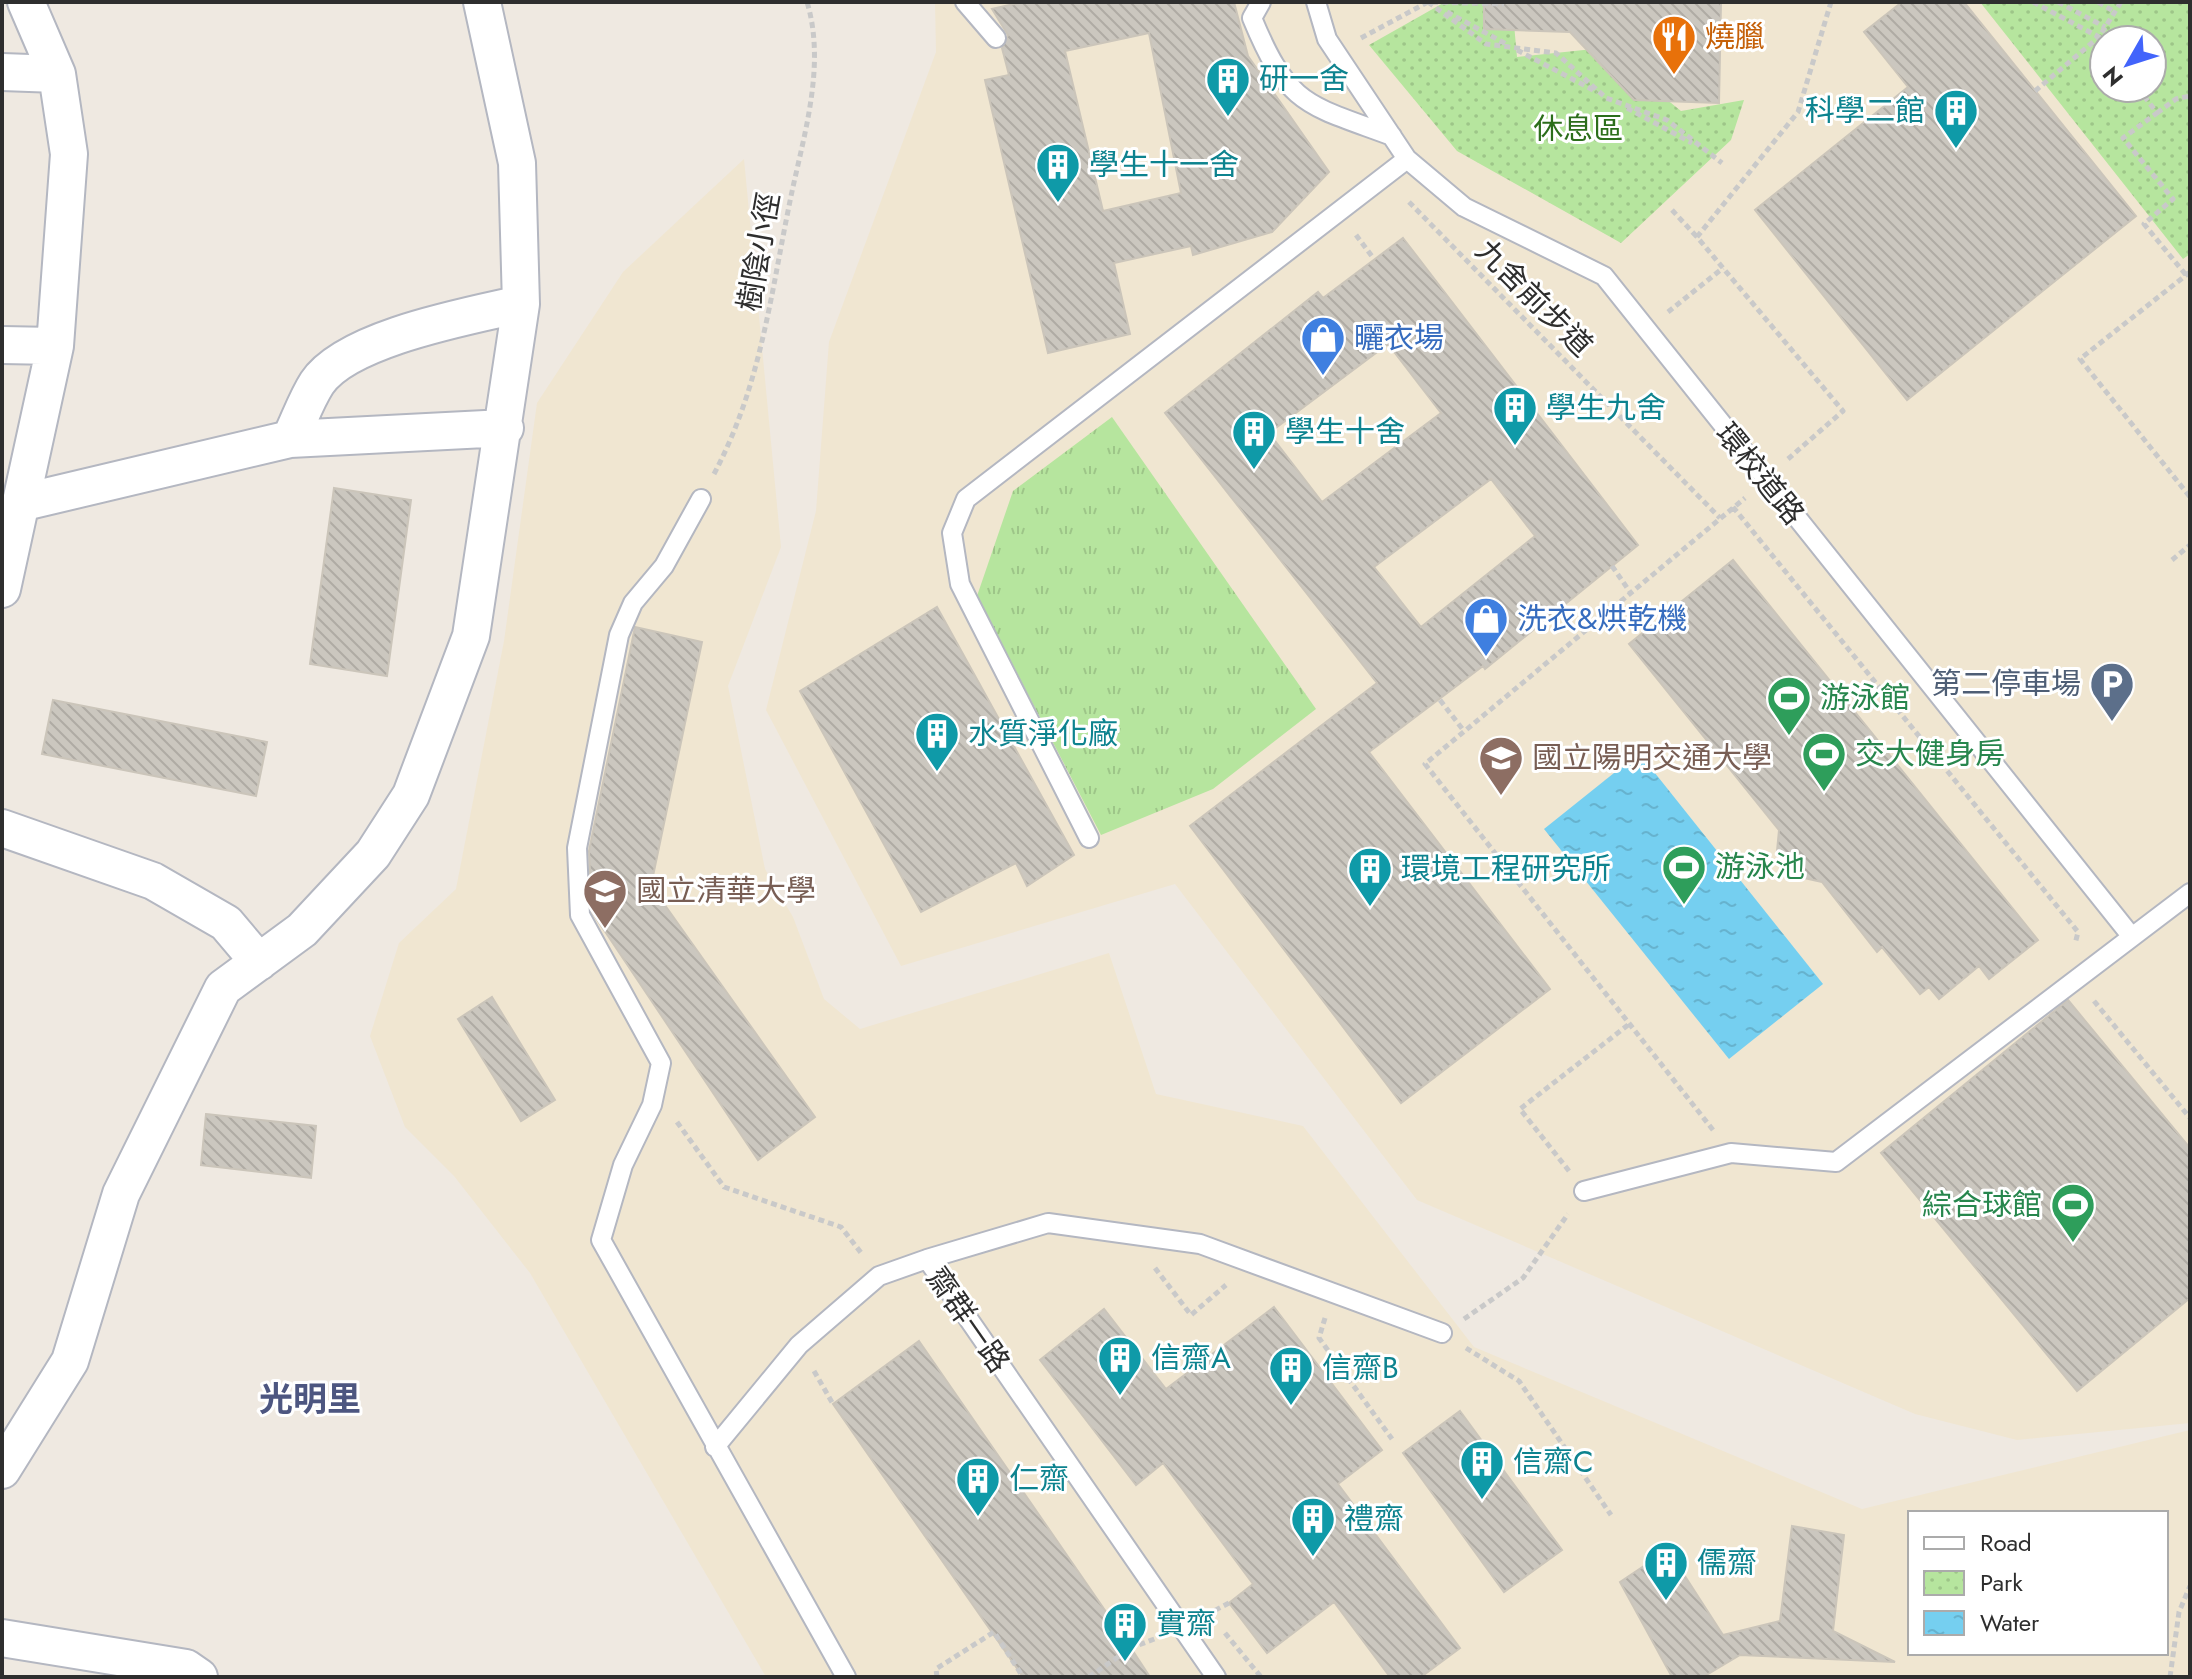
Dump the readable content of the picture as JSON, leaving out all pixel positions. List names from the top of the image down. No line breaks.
{"streets":{"lane":["環校道路","齋群一路"],"path":["樹陰小徑","九舍前步道"]},"districts":["光明里"],"parks":["休息區"],"places":{"restaurant":["燒臘"],"building":["研一舍","科學二館","學生十一舍","學生九舍","學生十舍","水質淨化廠","環境工程研究所","信齋A","信齋B","信齋C","仁齋","禮齋","儒齋","實齋"],"shop":["曬衣場","洗衣&烘乾機"],"parking":["第二停車場"],"sports":["游泳館","交大健身房","游泳池","綜合球館"],"school or university":["國立陽明交通大學","國立清華大學"]},"legend":["Road","Park","Water"],"north":"bottom left"}
